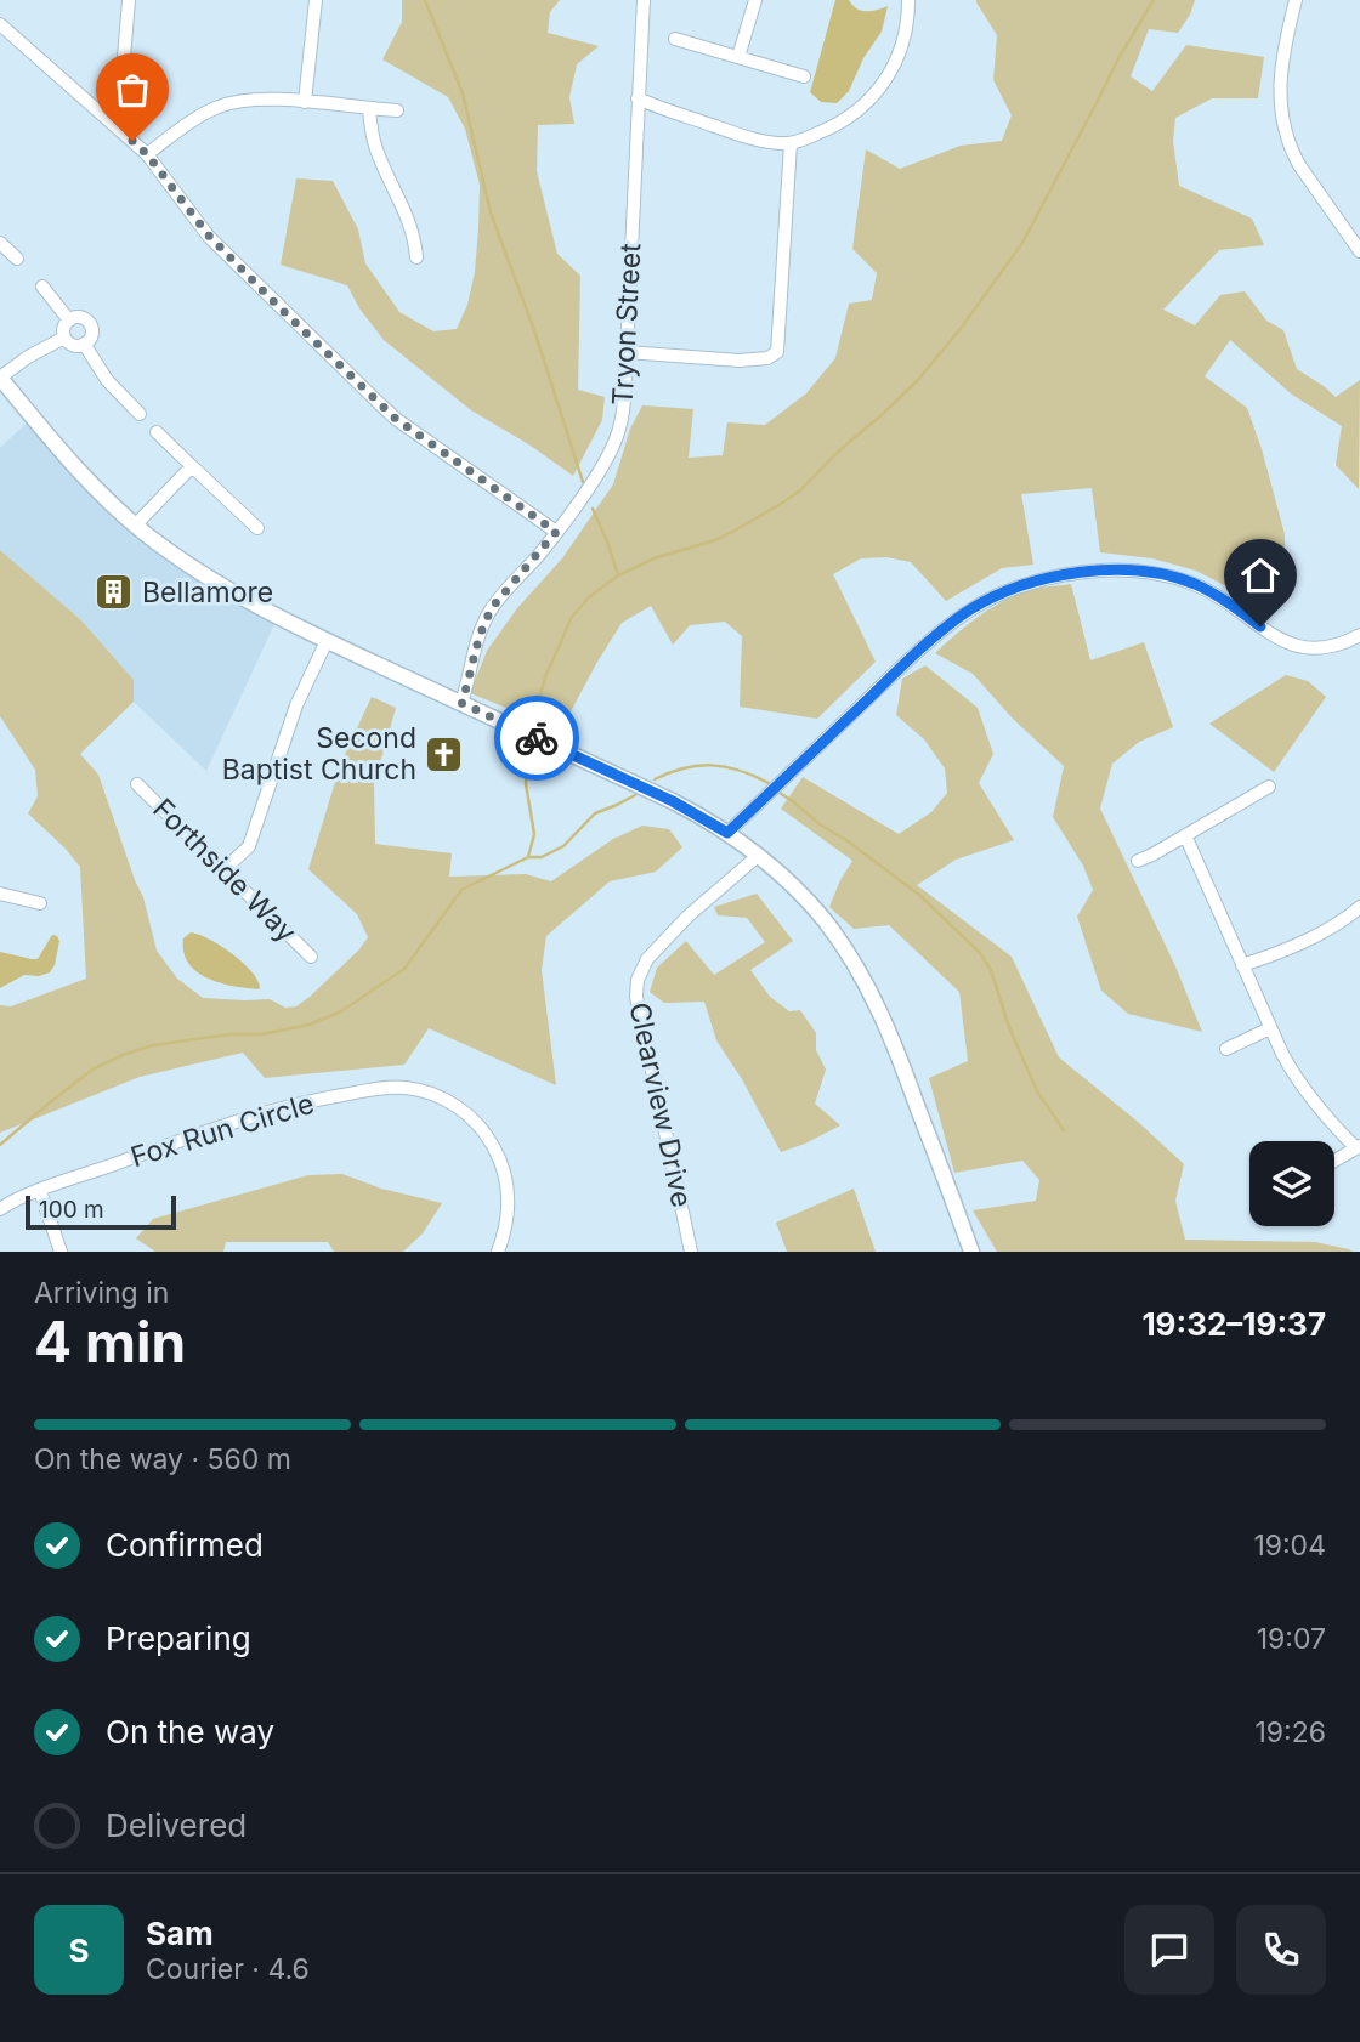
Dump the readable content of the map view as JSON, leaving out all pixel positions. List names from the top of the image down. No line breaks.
{"streets":{"street":["Tryon Street","Forthside Way","Clearview Drive","Fox Run Circle"]},"places":{"building":["Bellamore"],"church":["Second Baptist Church"]},"scale_bar":"100 m","page":{"scale":"100 m","heading":["4 min","Arriving in","19:32–19:37"],"panel":["Sam","Courier · 4.6"],"bar":"On the way · 560 m","list":[["Confirmed","19:04"],["Preparing","19:07"],["On the way","19:26"],"Delivered"],"round":"S"}}
